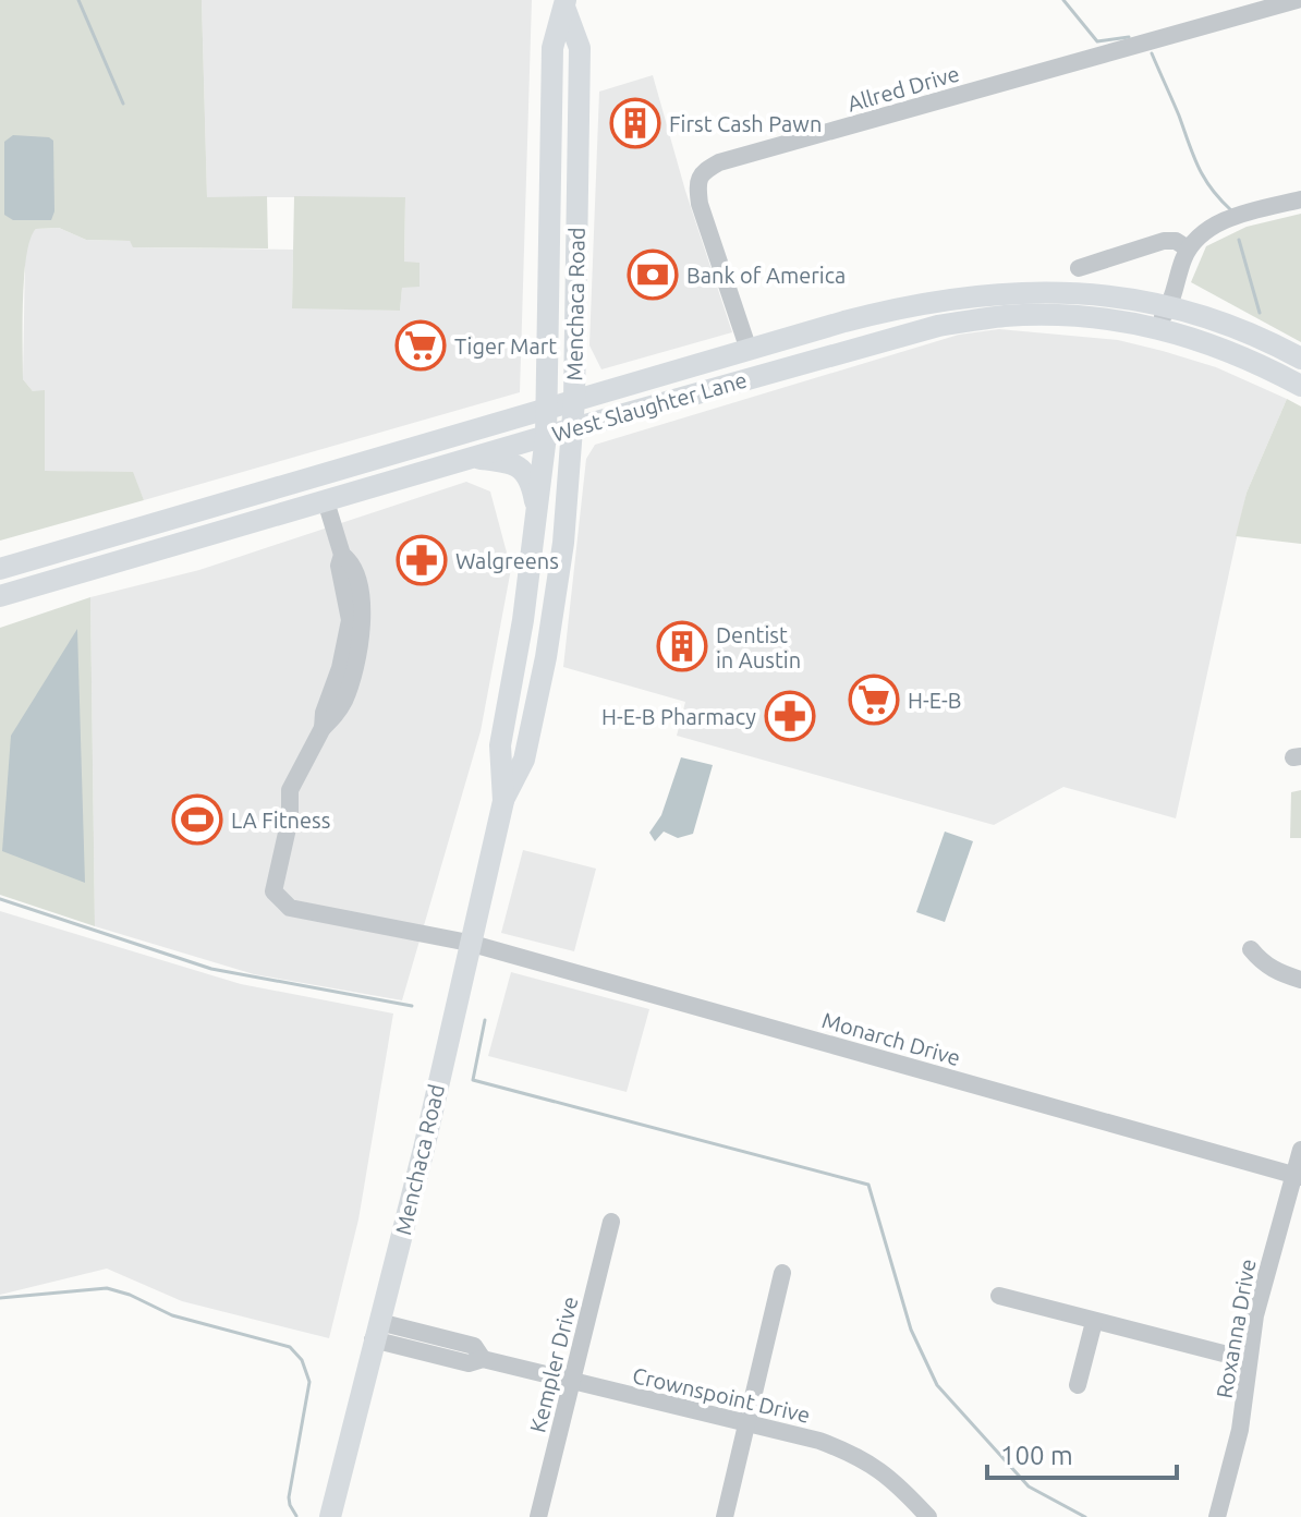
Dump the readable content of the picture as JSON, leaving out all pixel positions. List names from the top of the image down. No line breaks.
{"streets":{"main road":["Menchaca Road","West Slaughter Lane"],"street":["Allred Drive","Monarch Drive","Roxanna Drive","Kempler Drive","Crownspoint Drive"]},"crossings":[["Allred Drive","West Slaughter Lane"],["Menchaca Road","West Slaughter Lane"],["Menchaca Road","Monarch Drive"],["Menchaca Road","Crownspoint Drive"],["West Slaughter Lane","Monarch Drive"],["Monarch Drive","Roxanna Drive"],["Kempler Drive","Crownspoint Drive"]],"places":{"building":["First Cash Pawn","Dentist in Austin"],"bank":["Bank of America"],"supermarket":["Tiger Mart","H-E-B"],"pharmacy":["Walgreens","H-E-B Pharmacy"],"sports":["LA Fitness"]},"scale_bar":"100 m"}
